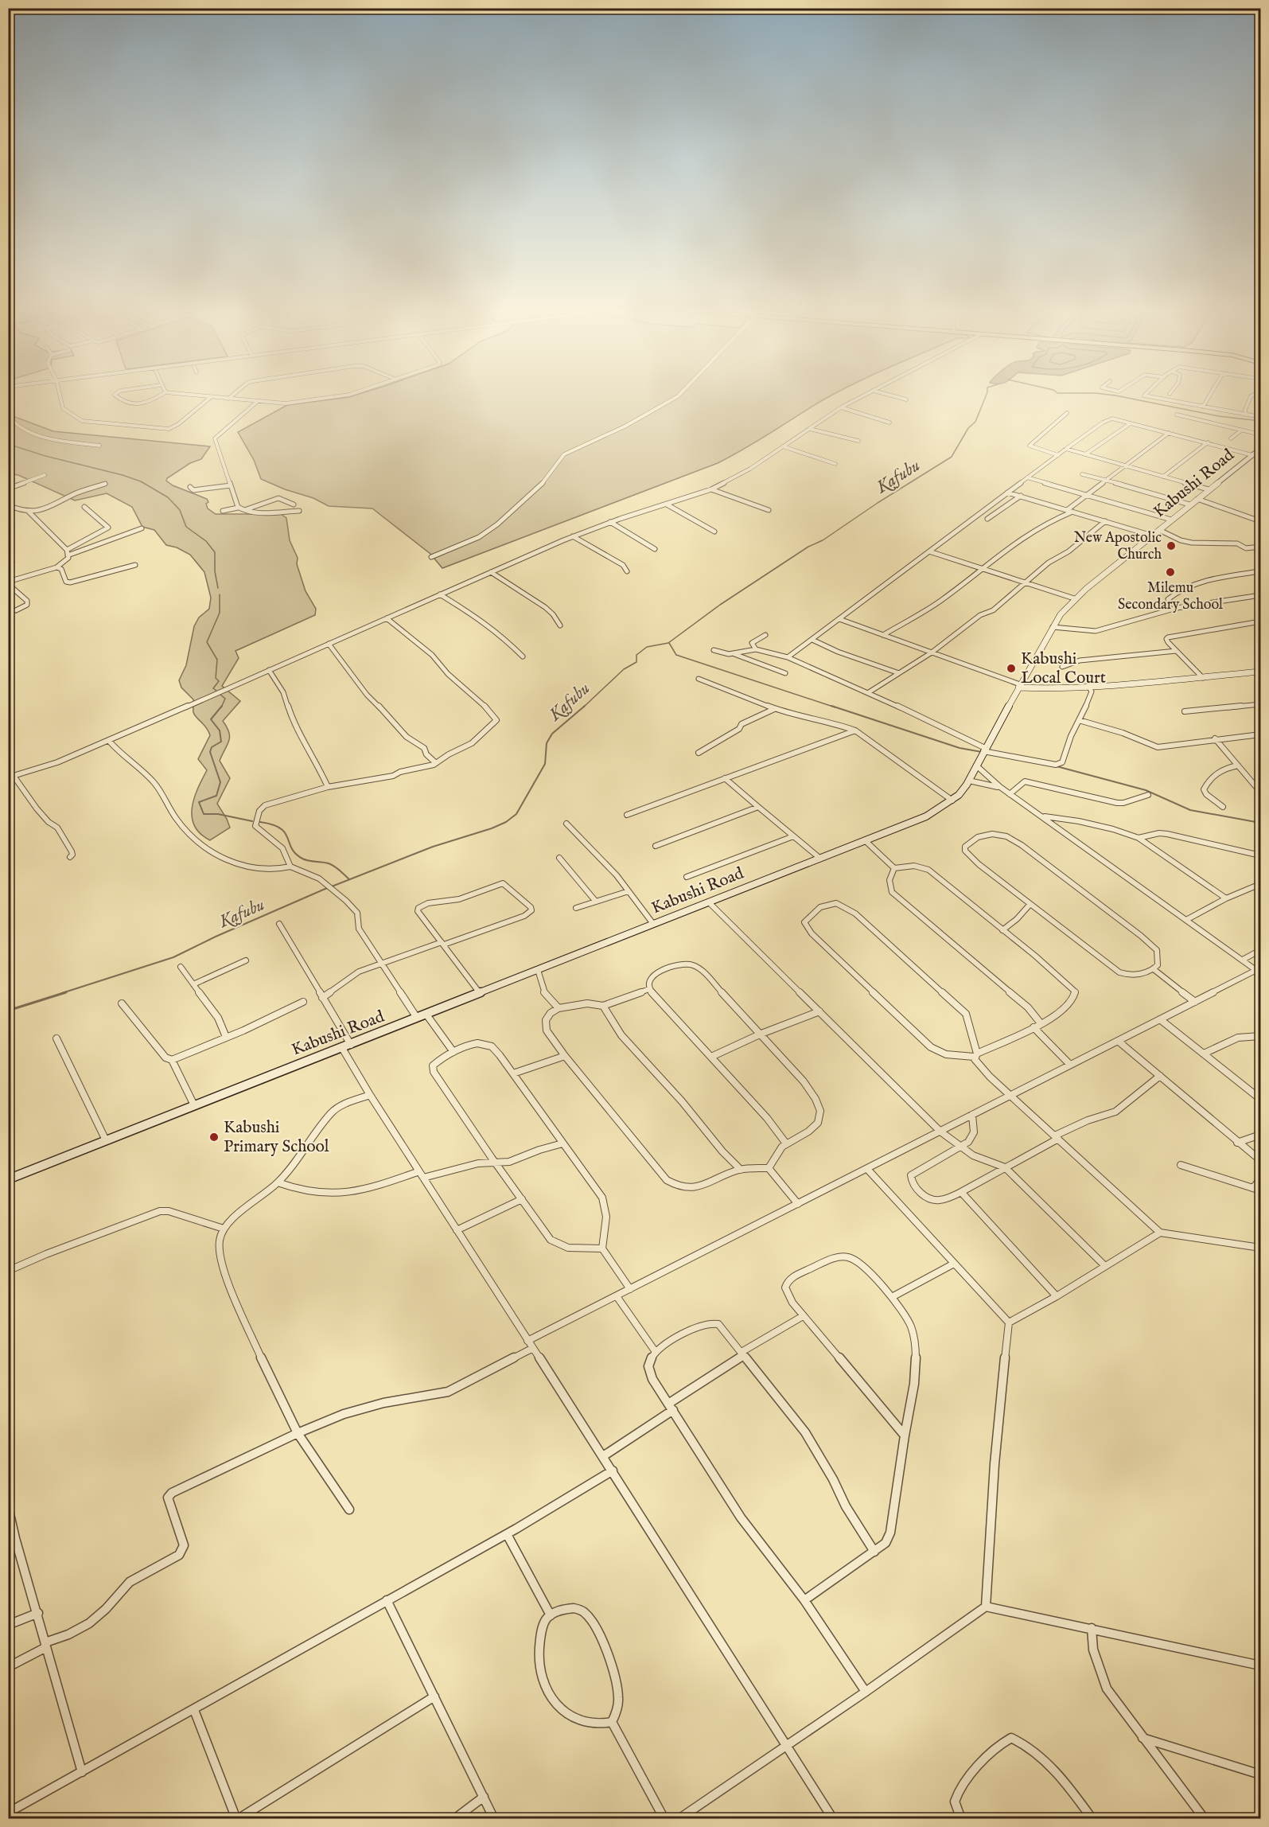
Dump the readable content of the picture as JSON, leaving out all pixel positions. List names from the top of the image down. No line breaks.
{"streets":{"main road":["Kabushi Road"]},"water":["Kafubu"],"places":["New Apostolic Church","Milemu Secondary School","Kabushi Local Court","Kabushi Primary School"]}
